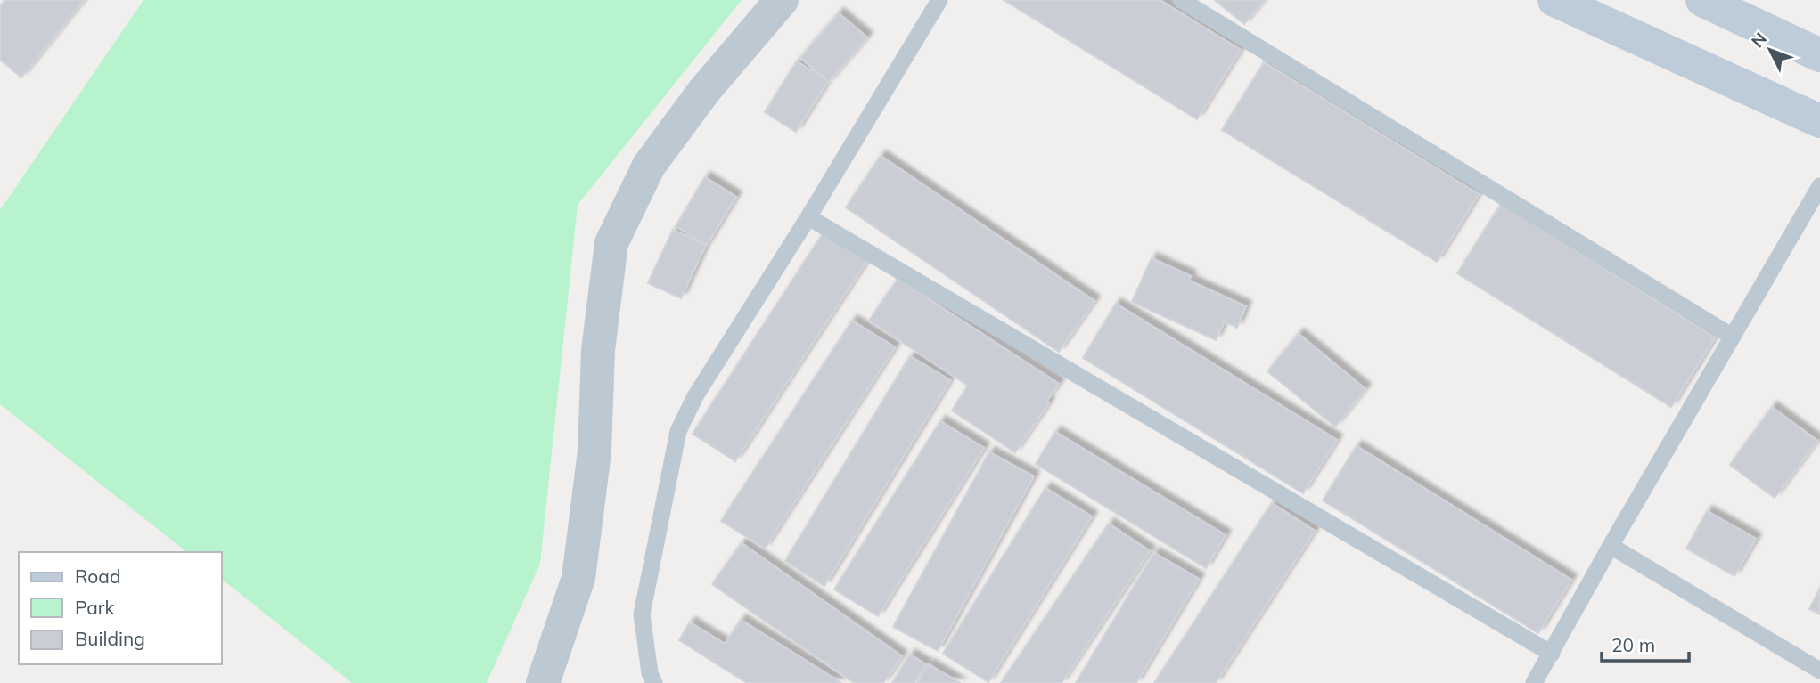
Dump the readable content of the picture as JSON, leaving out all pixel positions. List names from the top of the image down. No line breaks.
{"legend":["Road","Park","Building"],"scale_bar":"20 m","north":"top left"}
